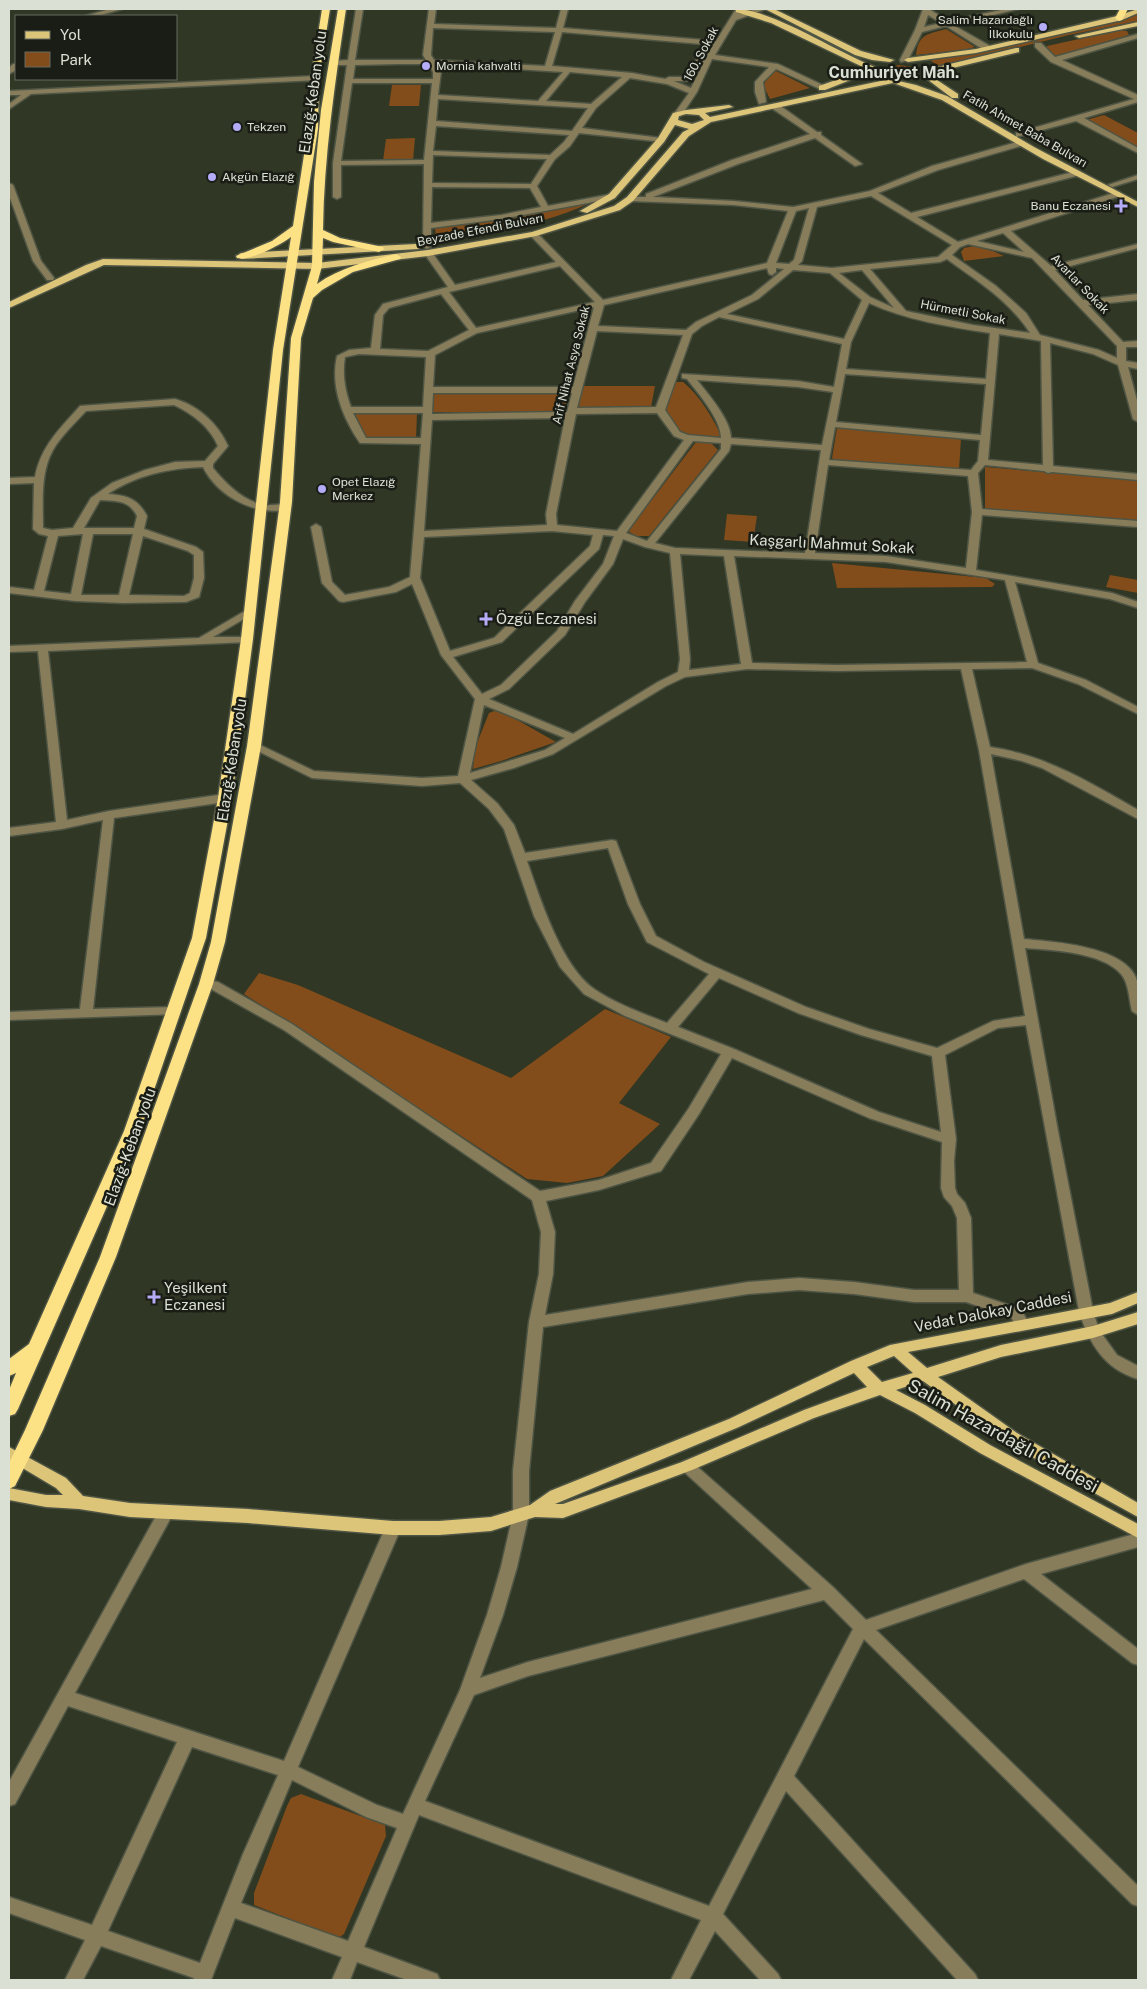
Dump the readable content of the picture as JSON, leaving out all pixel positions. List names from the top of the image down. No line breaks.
{"streets":{"highway":["Elazığ-Keban yolu"],"main road":["Fatih Ahmet Baba Bulvarı","Beyzade Efendi Bulvarı","Vedat Dalokay Caddesi","Salim Hazardağlı Caddesi"],"street":["160. Sokak","Avarlar Sokak","Hürmetli Sokak","Arif Nihat Asya Sokak","Kaşgarlı Mahmut Sokak"]},"crossings":[["160. Sokak","Beyzade Efendi Bulvarı"],["Elazığ-Keban yolu","Beyzade Efendi Bulvarı"],["Beyzade Efendi Bulvarı","Arif Nihat Asya Sokak"],["Arif Nihat Asya Sokak","Kaşgarlı Mahmut Sokak"],["Vedat Dalokay Caddesi","Salim Hazardağlı Caddesi"]],"districts":["Cumhuriyet Mah."],"places":{"other":["Salim Hazardağlı İlkokulu","Mornia kahvalti","Tekzen","Akgün Elazığ","Opet Elazığ Merkez"],"health":["Banu Eczanesi","Özgü Eczanesi","Yeşilkent Eczanesi"]},"legend":["Yol","Park"]}
